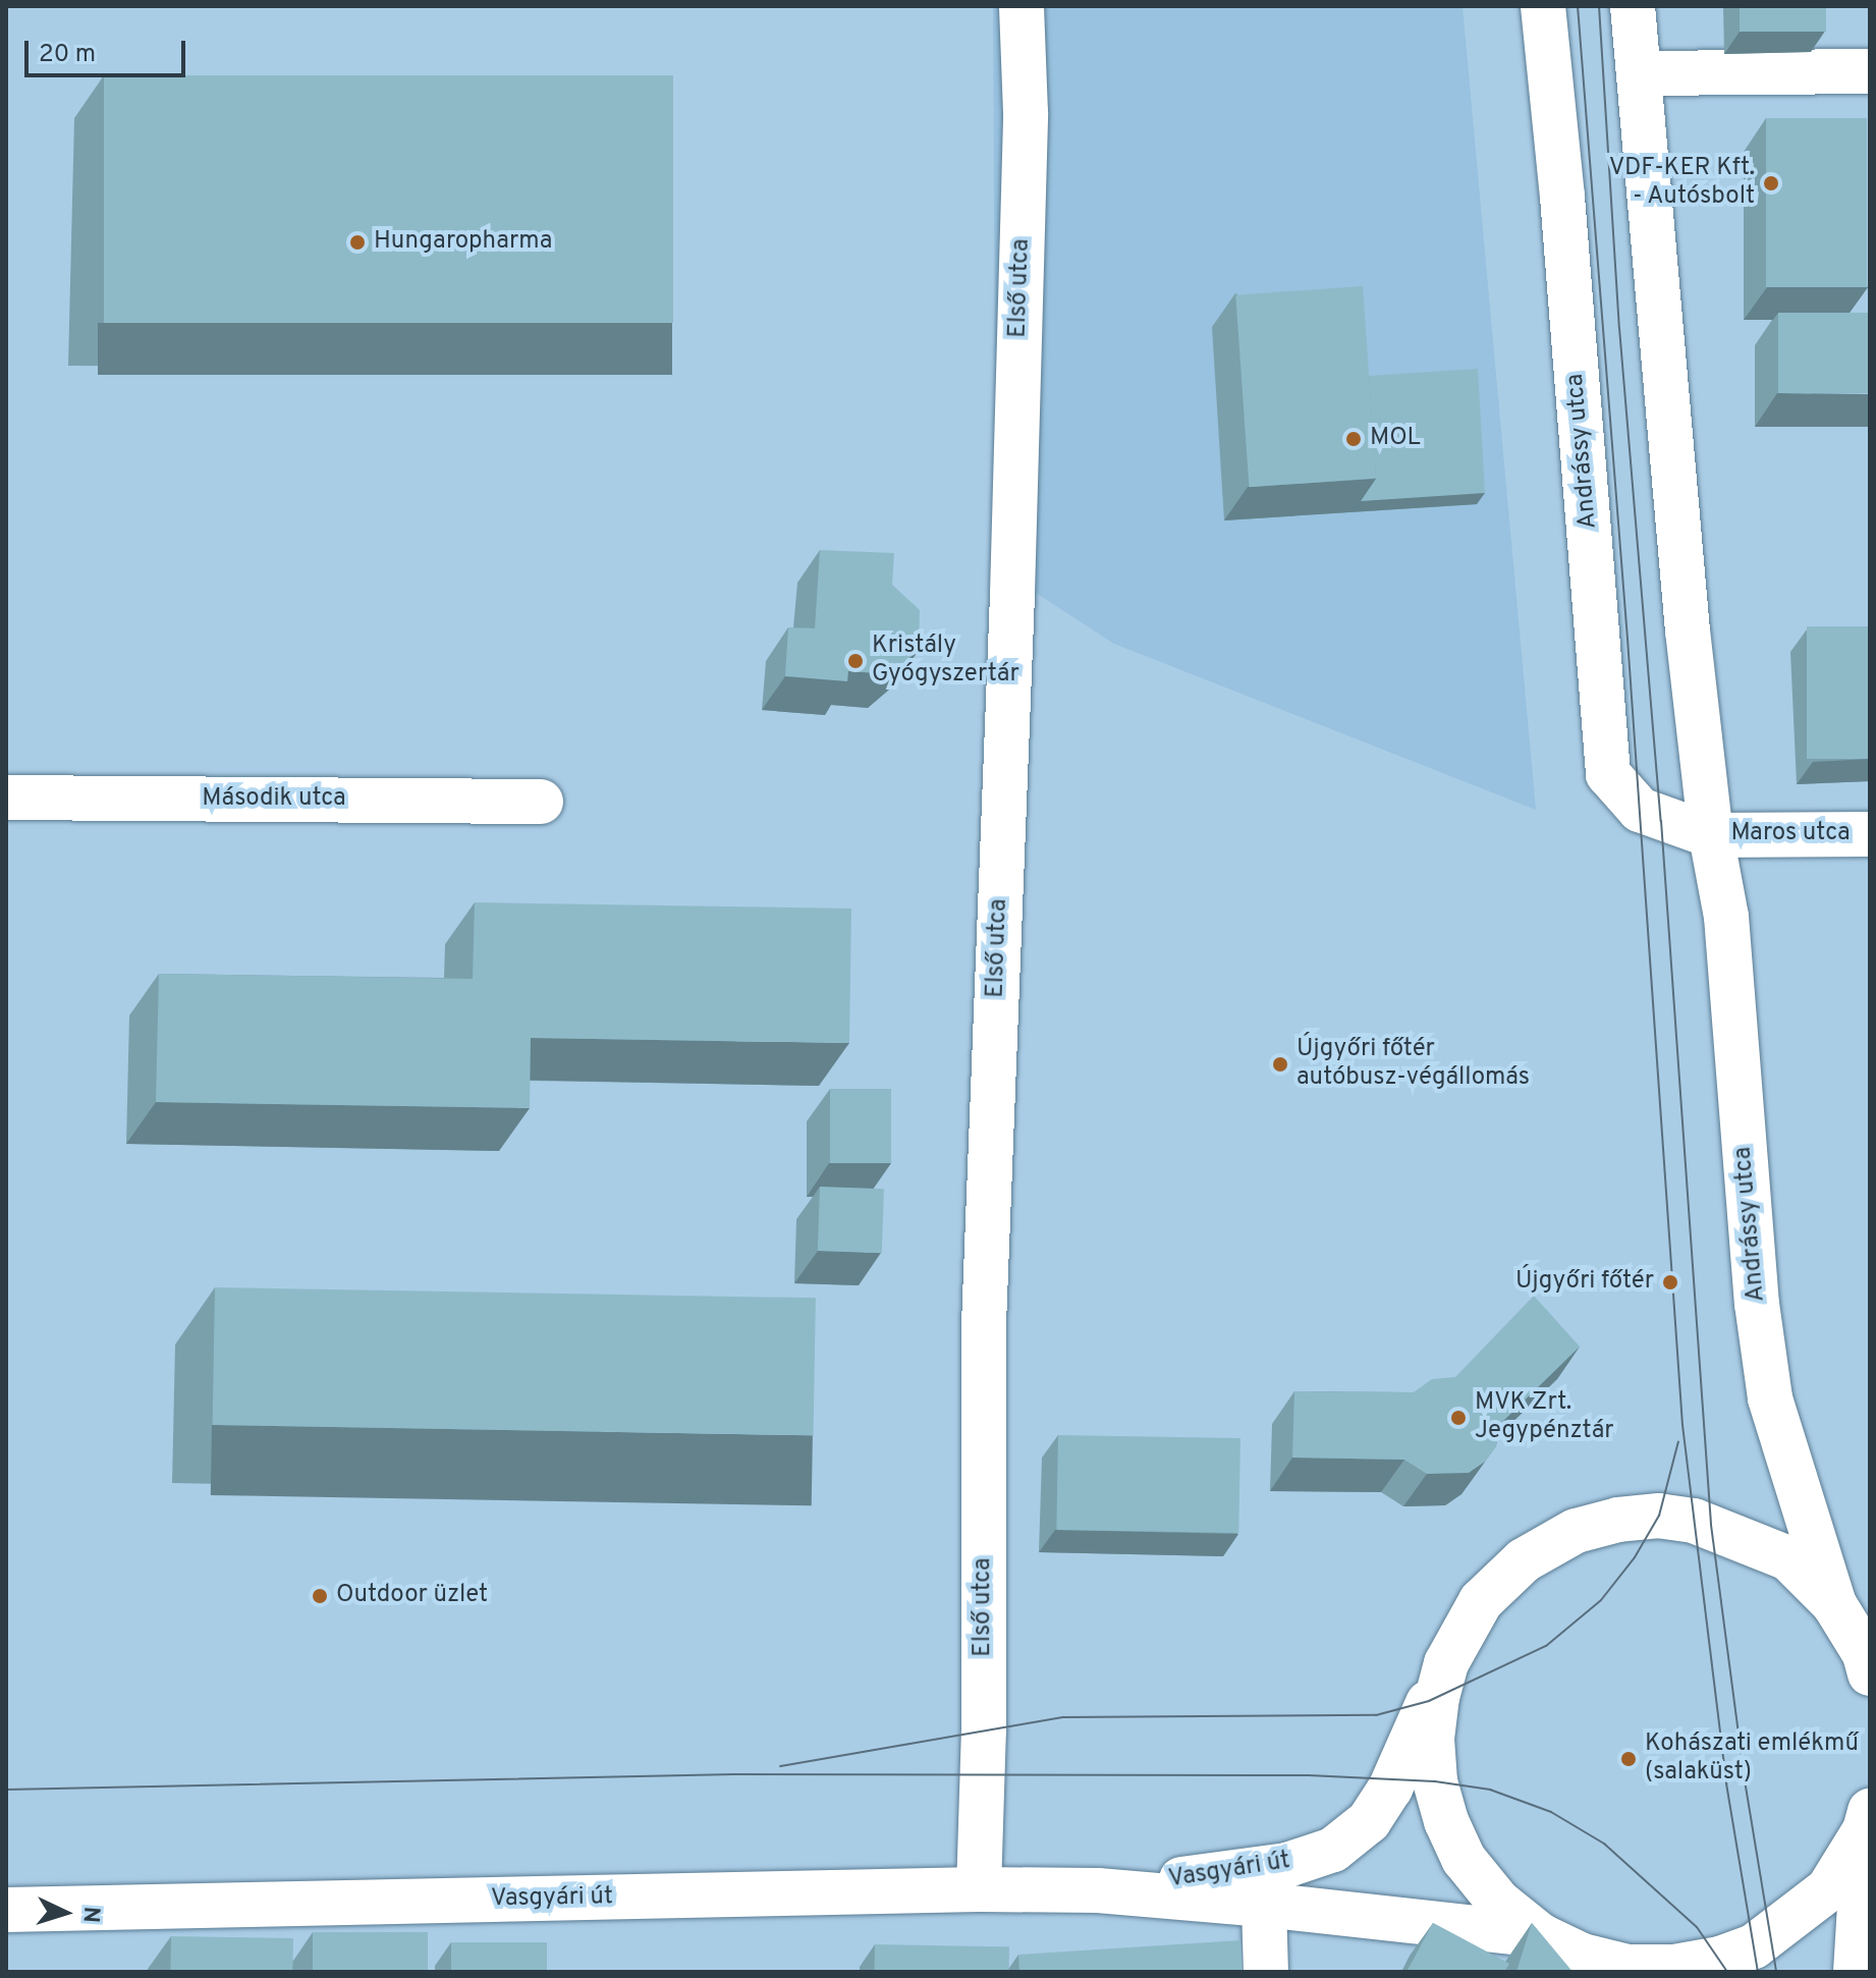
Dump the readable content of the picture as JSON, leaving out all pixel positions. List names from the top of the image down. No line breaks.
{"streets":{"street":["Első utca","Andrássy utca","Második utca","Maros utca","Vasgyári út"]},"crossings":[["Első utca","Vasgyári út"],["Andrássy utca","Maros utca"]],"places":["VDF-KER Kft. - Autósbolt","Hungaropharma","MOL","Kristály Gyógyszertár","Újgyőri főtér autóbusz-végállomás","Újgyőri főtér","MVK Zrt. Jegypénztár","Outdoor üzlet","Kohászati emlékmű (salaküst)"],"scale_bar":"20 m","north":"right"}
